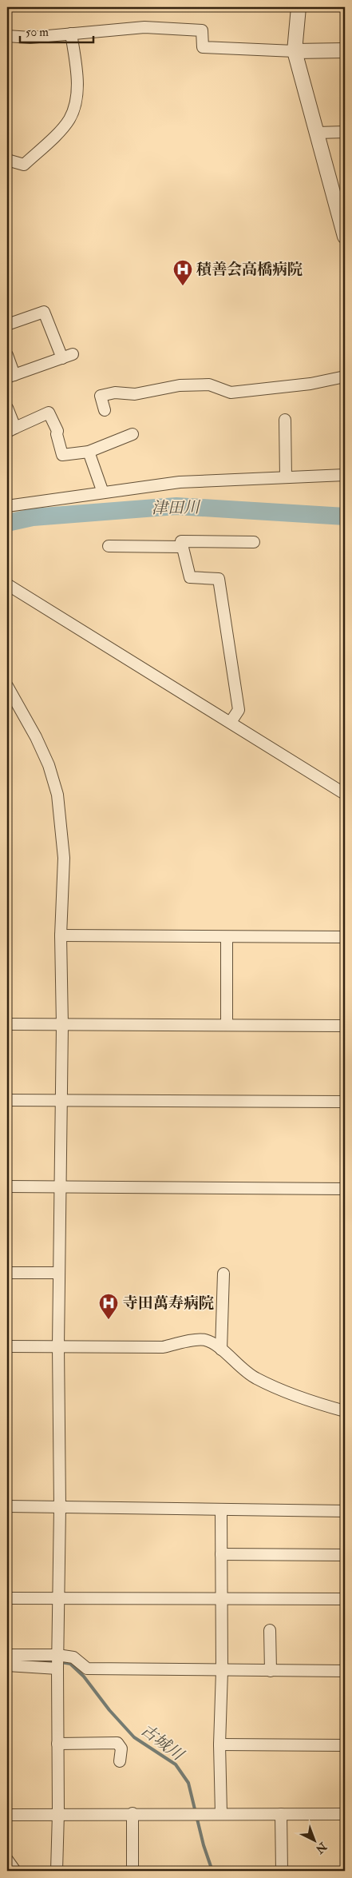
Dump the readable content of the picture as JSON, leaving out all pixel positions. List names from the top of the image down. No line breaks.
{"water":["津田川","古城川"],"places":{"hospital":["積善会高橋病院","寺田萬寿病院"]},"scale_bar":"50 m","north":"bottom right"}
